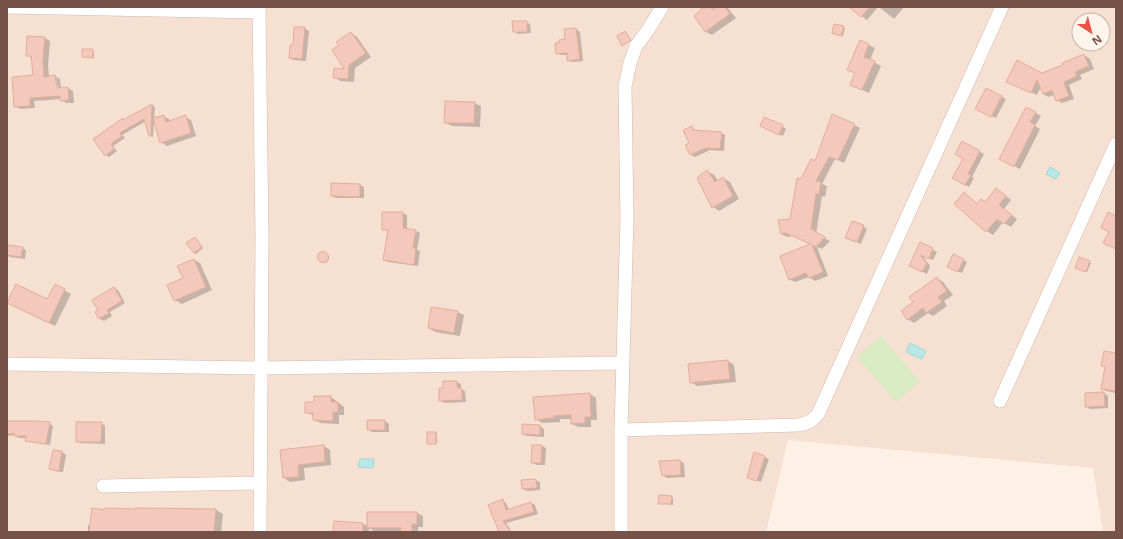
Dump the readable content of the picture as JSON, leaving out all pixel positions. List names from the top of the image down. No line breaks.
{"north":"bottom right"}
